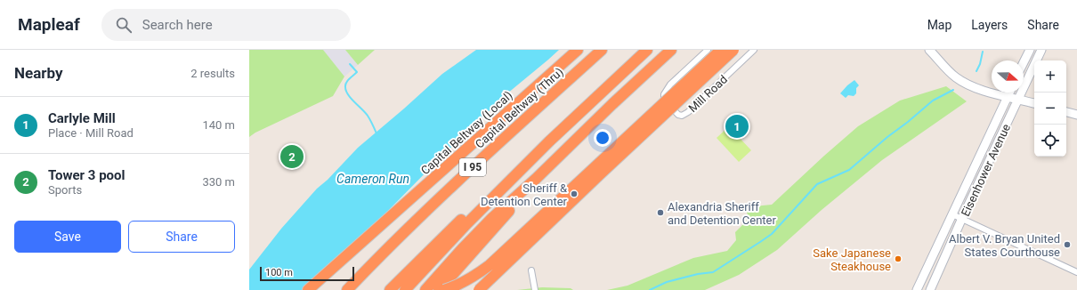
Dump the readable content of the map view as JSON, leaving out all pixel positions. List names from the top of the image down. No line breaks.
{"streets":{"highway":["Capital Beltway (Thru)","Capital Beltway (Local)","I 95"],"main road":["Eisenhower Avenue"],"street":["Mill Road"]},"water":["Cameron Run"],"places":["Sheriff & Detention Center","Alexandria Sheriff and Detention Center","Albert V. Bryan United States Courthouse","Sake Japanese Steakhouse"],"scale_bar":"100 m","north":"right","page":{"header":"Mapleaf","search":"Search here","nav":["Map","Layers","Share"],"heading":["Nearby","2 results"],"map_buttons":["+","−"],"list":[{"mark":"1","name":"Carlyle Mill","note":"Place · Mill Road","value":"140 m"},{"mark":"2","name":"Tower 3 pool","note":"Sports","value":"330 m"}],"pins":["1","2"],"buttons":["Save","Share"],"scale":"100 m"}}
